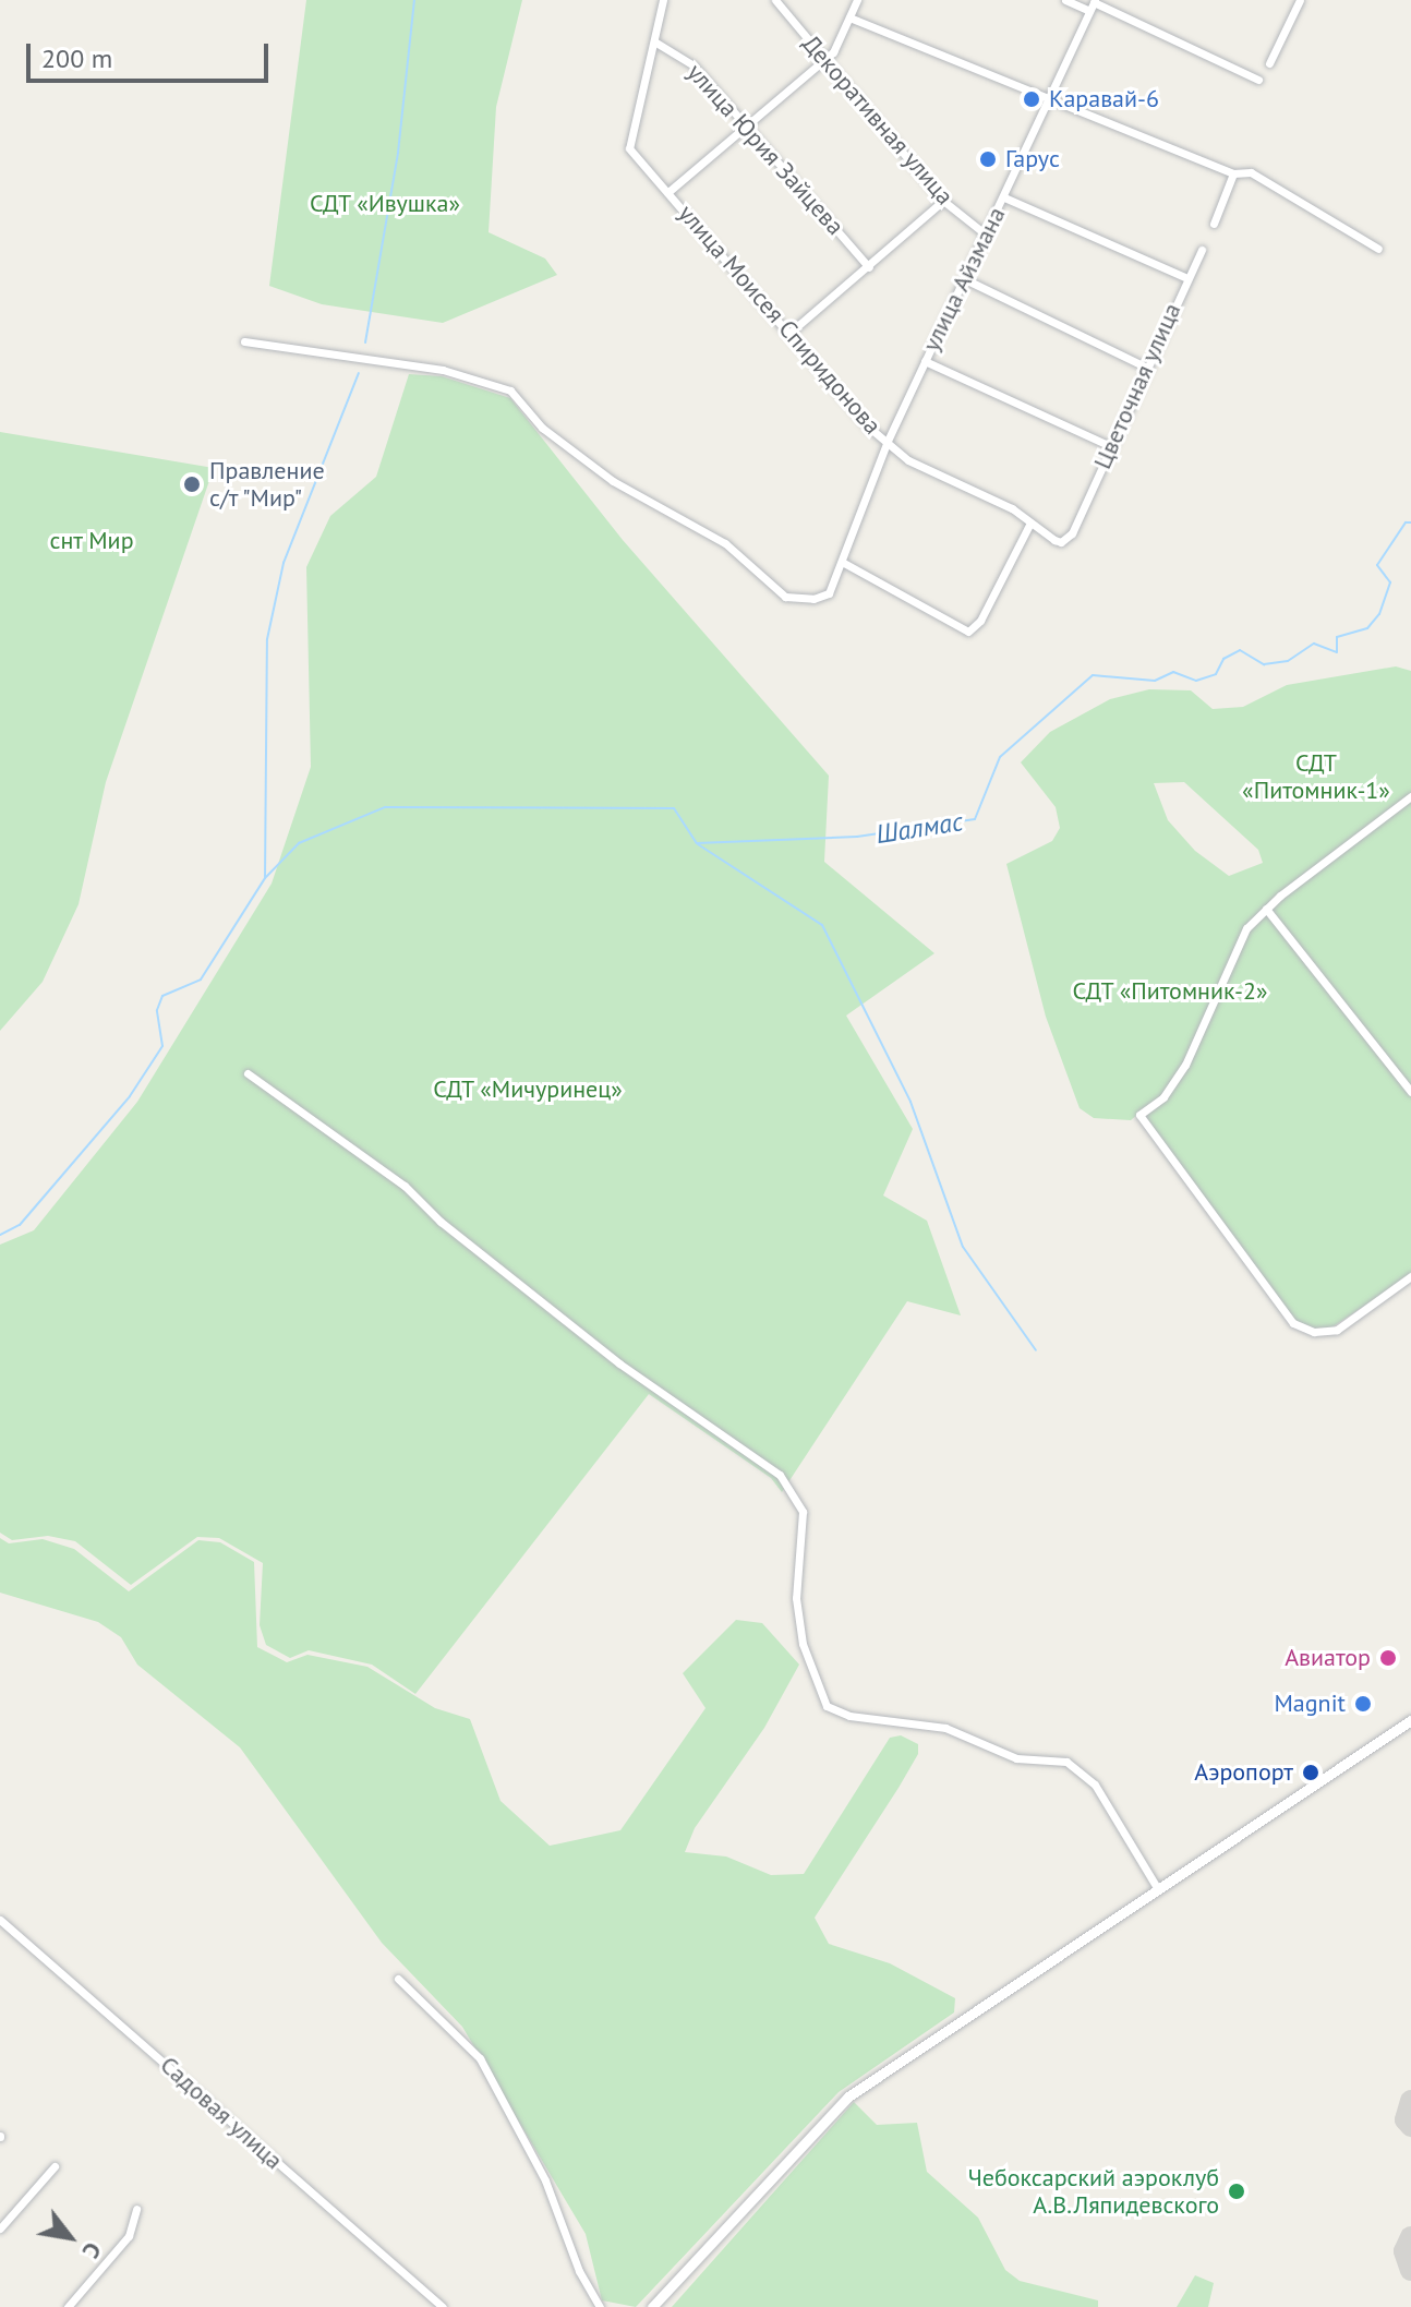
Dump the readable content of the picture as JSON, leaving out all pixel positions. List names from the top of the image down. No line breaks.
{"streets":{"street":["Декоративная улица","улица Юрия Зайцева","улица Айзмана","улица Моисея Спиридонова","Цветочная улица","Садовая улица"]},"crossings":[["Декоративная улица","улица Айзмана"],["улица Юрия Зайцева","улица Моисея Спиридонова"],["улица Айзмана","улица Моисея Спиридонова"],["улица Моисея Спиридонова","Цветочная улица"]],"water":["Шалмас"],"parks":["СДТ «Ивушка»","снт Мир","СДТ «Питомник-1»","СДТ «Питомник-2»","СДТ «Мичуринец»"],"places":["Каравай-6","Гарус","Правление с/т \"Мир\"","Авиатор","Magnit","Аэропорт","Чебоксарский аэроклуб А.В.Ляпидевского"],"scale_bar":"200 m","north":"bottom right"}
